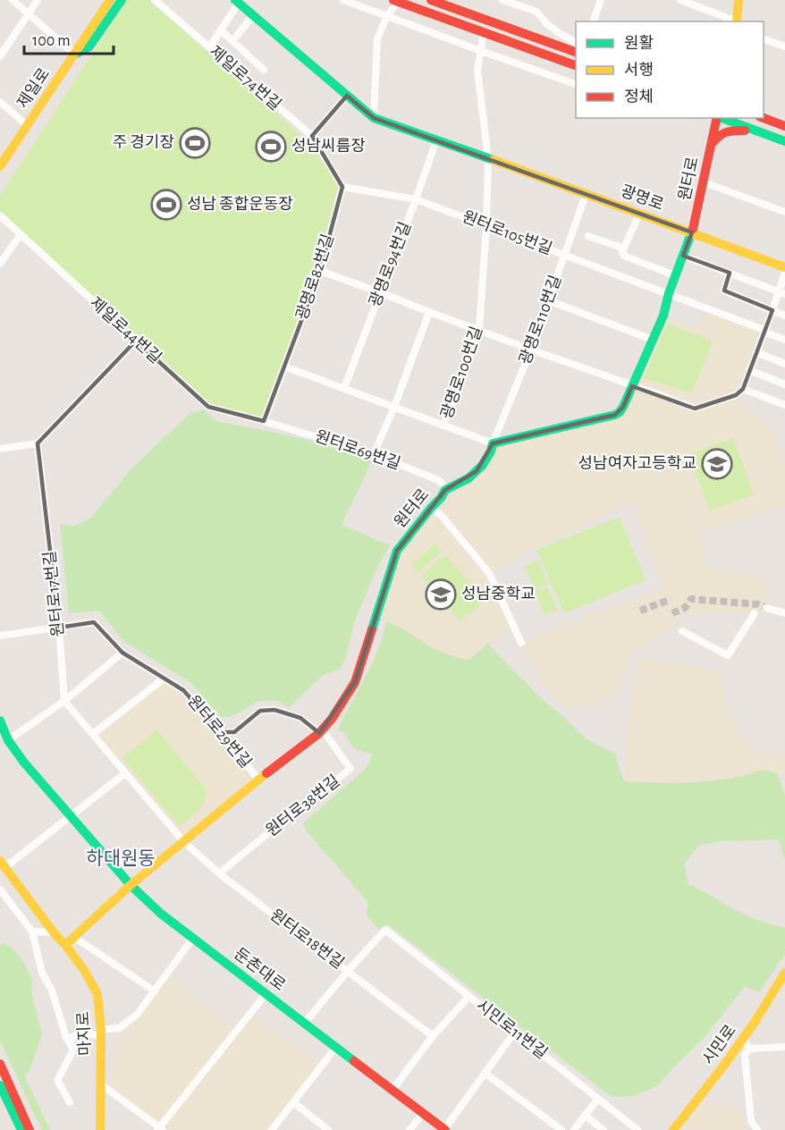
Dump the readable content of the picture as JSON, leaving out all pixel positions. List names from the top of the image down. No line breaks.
{"streets":{"main road":["제일로","원터로","광명로","둔촌대로","마지로","시민로"],"street":["제일로74번길","원터로105번길","광명로94번길","광명로82번길","광명로110번길","제일로44번길","광명로100번길","원터로69번길","원터로17번길","원터로29번길","원터로38번길","원터로18번길","시민로11번길"]},"crossings":[["원터로","광명로"],["원터로","원터로105번길"],["원터로","광명로110번길"],["원터로","원터로69번길"],["원터로","원터로29번길"],["원터로","원터로38번길"],["원터로","원터로18번길"],["원터로","둔촌대로"],["광명로","광명로94번길"],["광명로","광명로110번길"],["광명로","광명로100번길"],["원터로105번길","광명로94번길"],["원터로105번길","광명로82번길"],["원터로105번길","광명로110번길"],["원터로105번길","광명로100번길"],["광명로82번길","제일로44번길"],["광명로82번길","원터로69번길"],["제일로44번길","원터로69번길"],["원터로17번길","원터로29번길"],["원터로38번길","원터로18번길"],["원터로18번길","시민로11번길"]],"districts":["하대원동"],"places":{"sports":["주 경기장","성남씨름장","성남 종합운동장"],"school or university":["성남여자고등학교","성남중학교"]},"legend":["원활","서행","정체"],"scale_bar":"100 m"}
